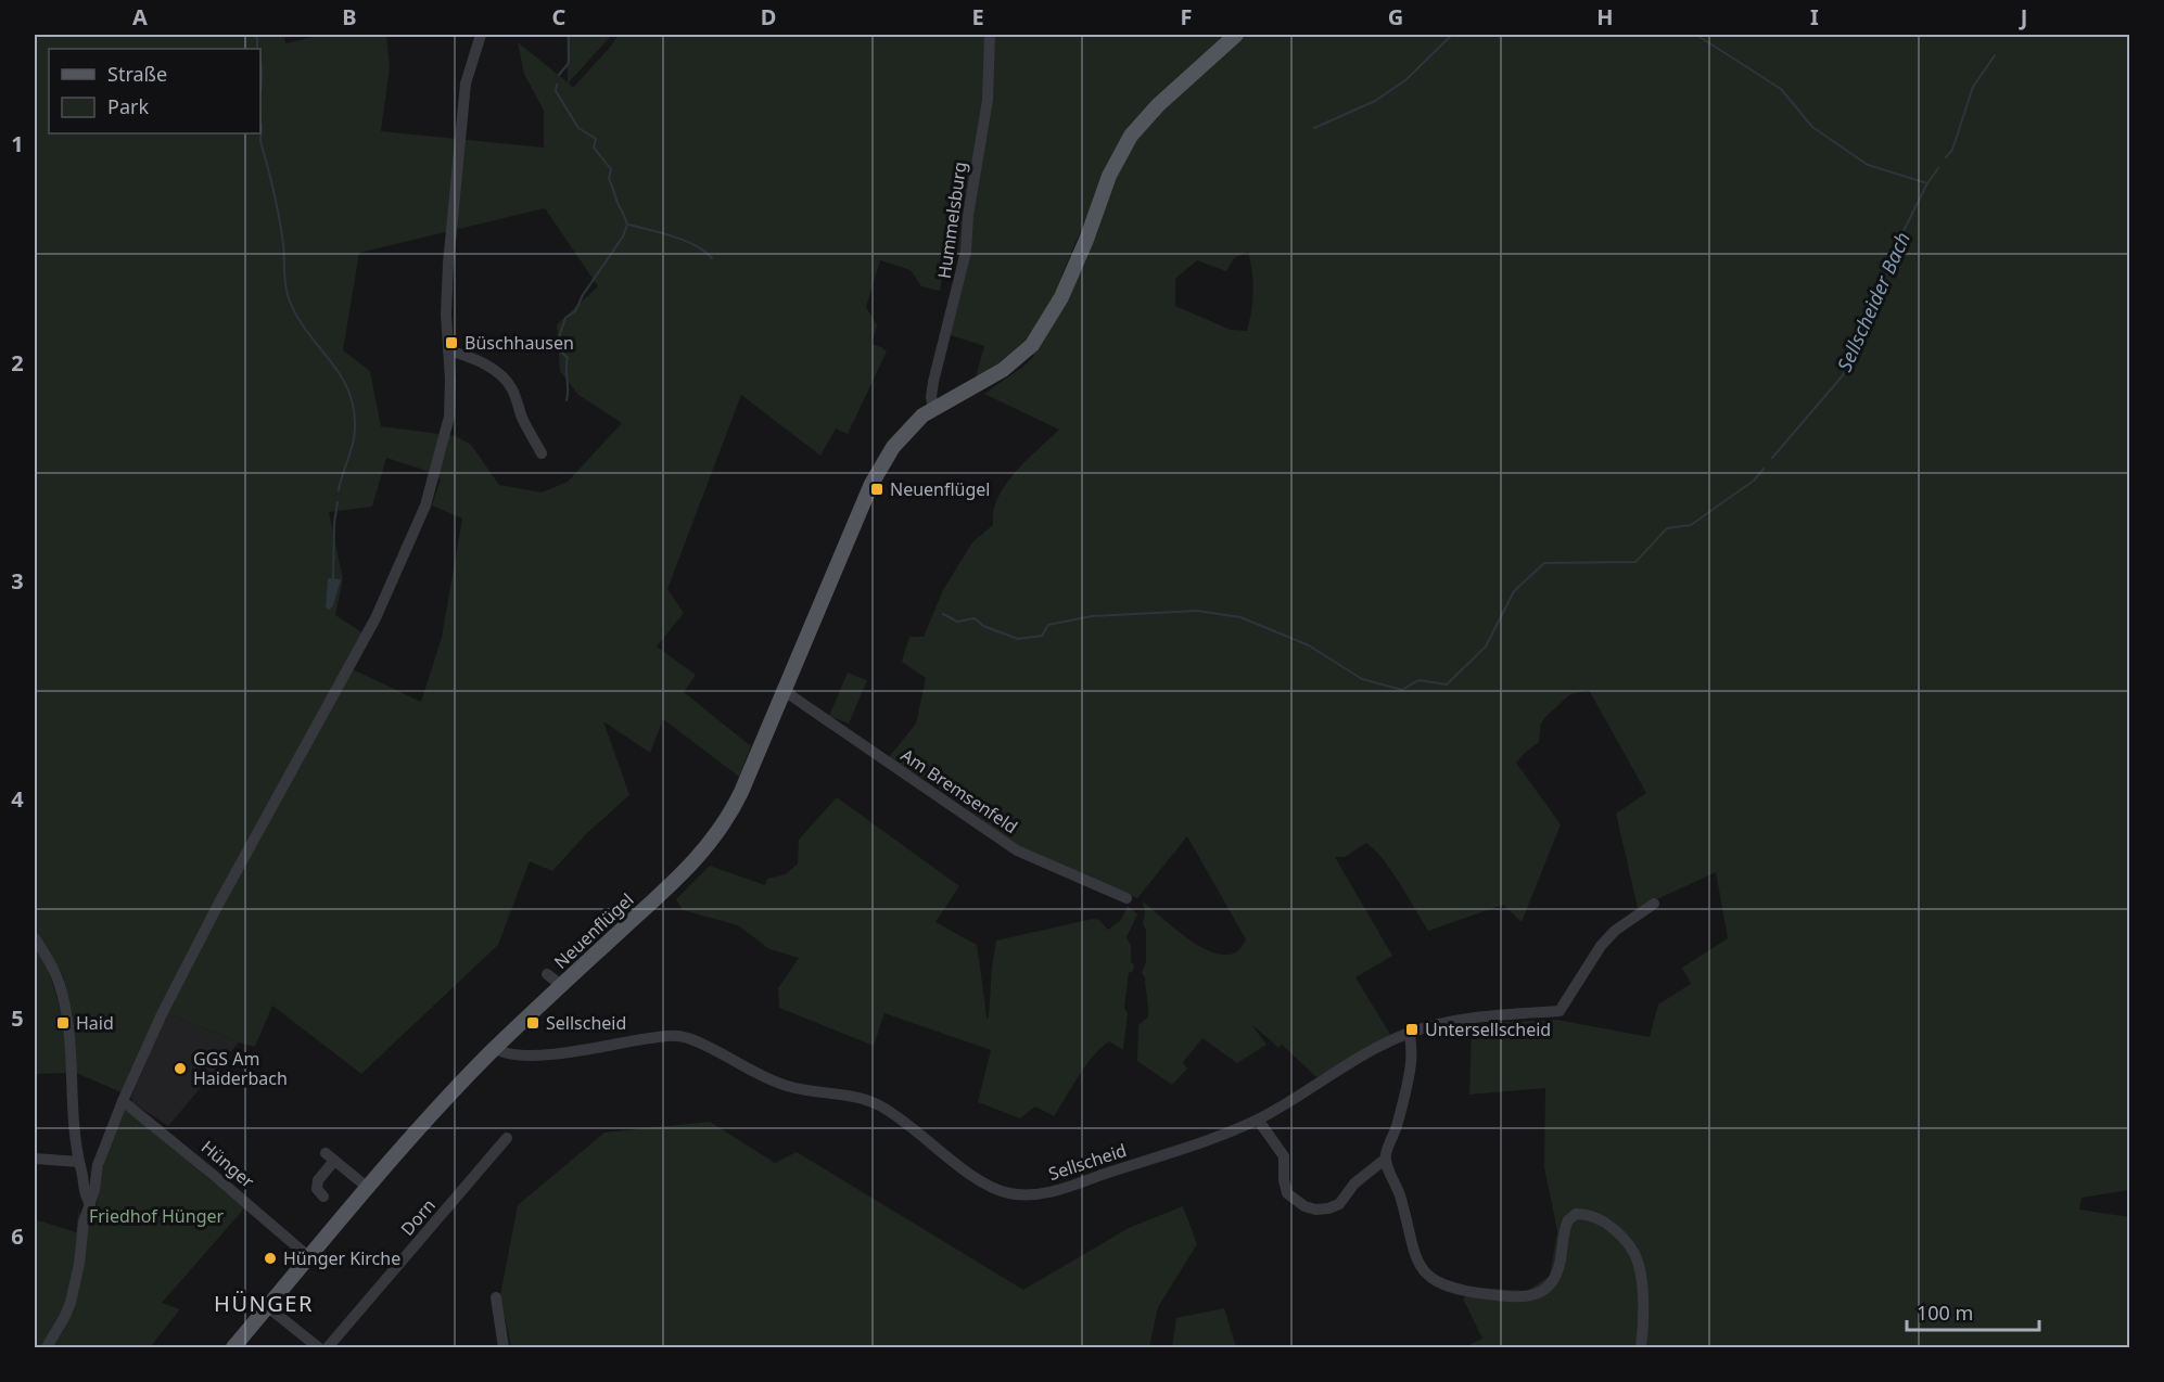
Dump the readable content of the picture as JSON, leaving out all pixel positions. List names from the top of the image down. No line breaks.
{"streets":{"main road":["Neuenflügel"],"street":["Hummelsburg","Am Bremsenfeld","Sellscheid","Hünger","Dorn"]},"crossings":[["Hummelsburg","Neuenflügel"],["Am Bremsenfeld","Neuenflügel"],["Neuenflügel","Sellscheid"]],"districts":["HÜNGER"],"water":["Sellscheider Bach"],"parks":["Friedhof Hünger"],"places":{"transit":["Büschhausen","Neuenflügel","Haid","Sellscheid","Untersellscheid"],"other":["GGS Am Haiderbach","Hünger Kirche"]},"legend":["Straße","Park"],"scale_bar":"100 m","grid":{"columns":["A","B","C","D","E","F","G","H","I","J"],"rows":["1","2","3","4","5","6"]}}
